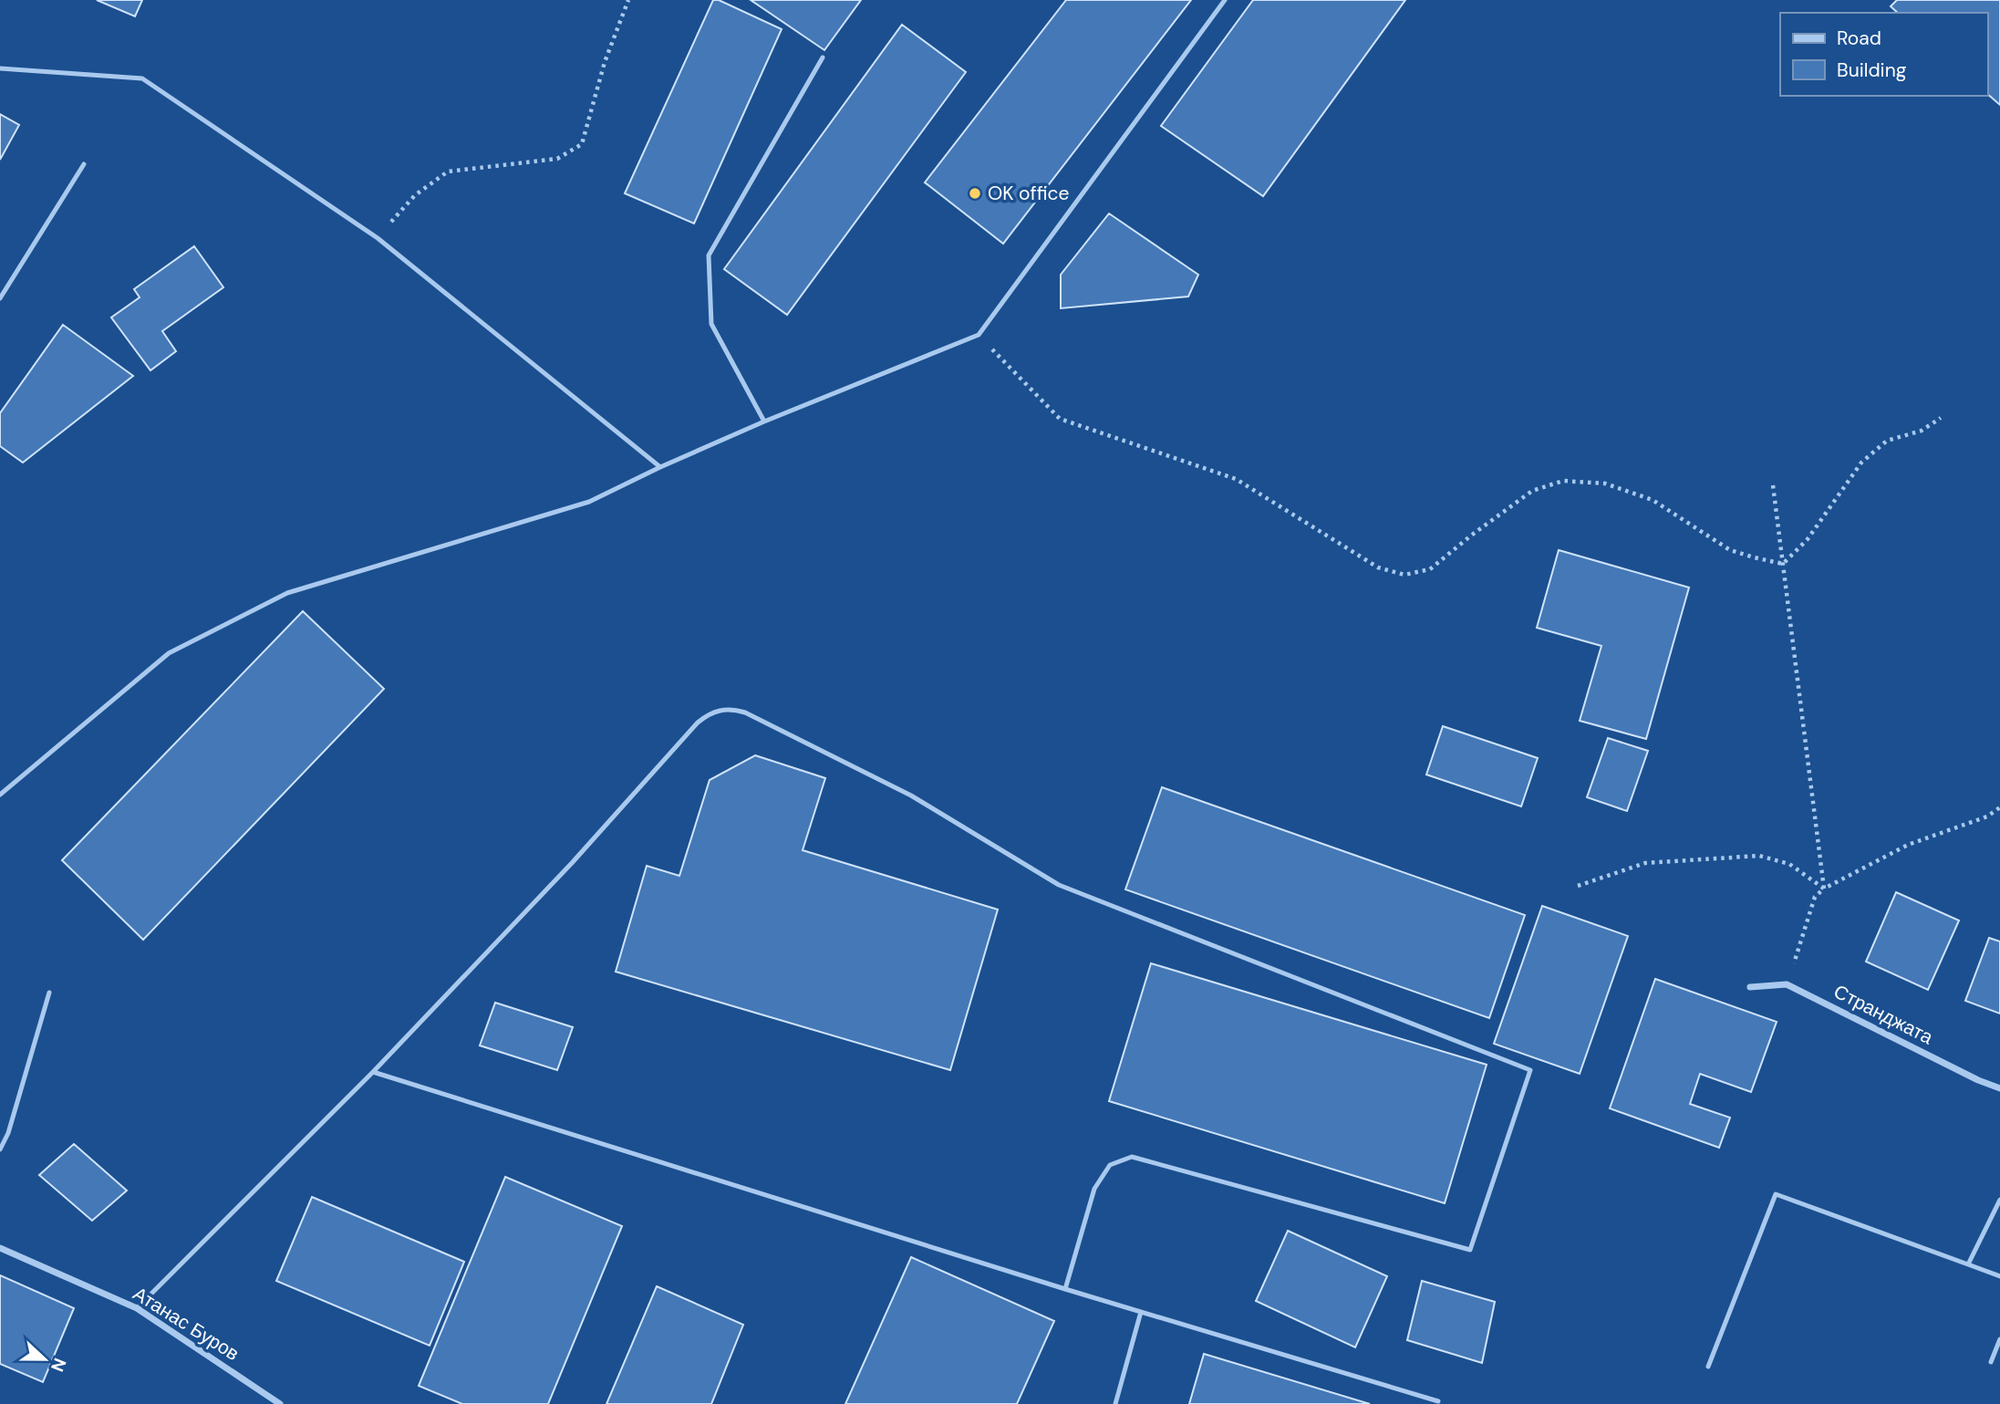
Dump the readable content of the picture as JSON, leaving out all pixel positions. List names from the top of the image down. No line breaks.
{"streets":{"street":["Странджата","Атанас Буров"]},"places":["OK office"],"legend":["Road","Building"],"north":"right"}
